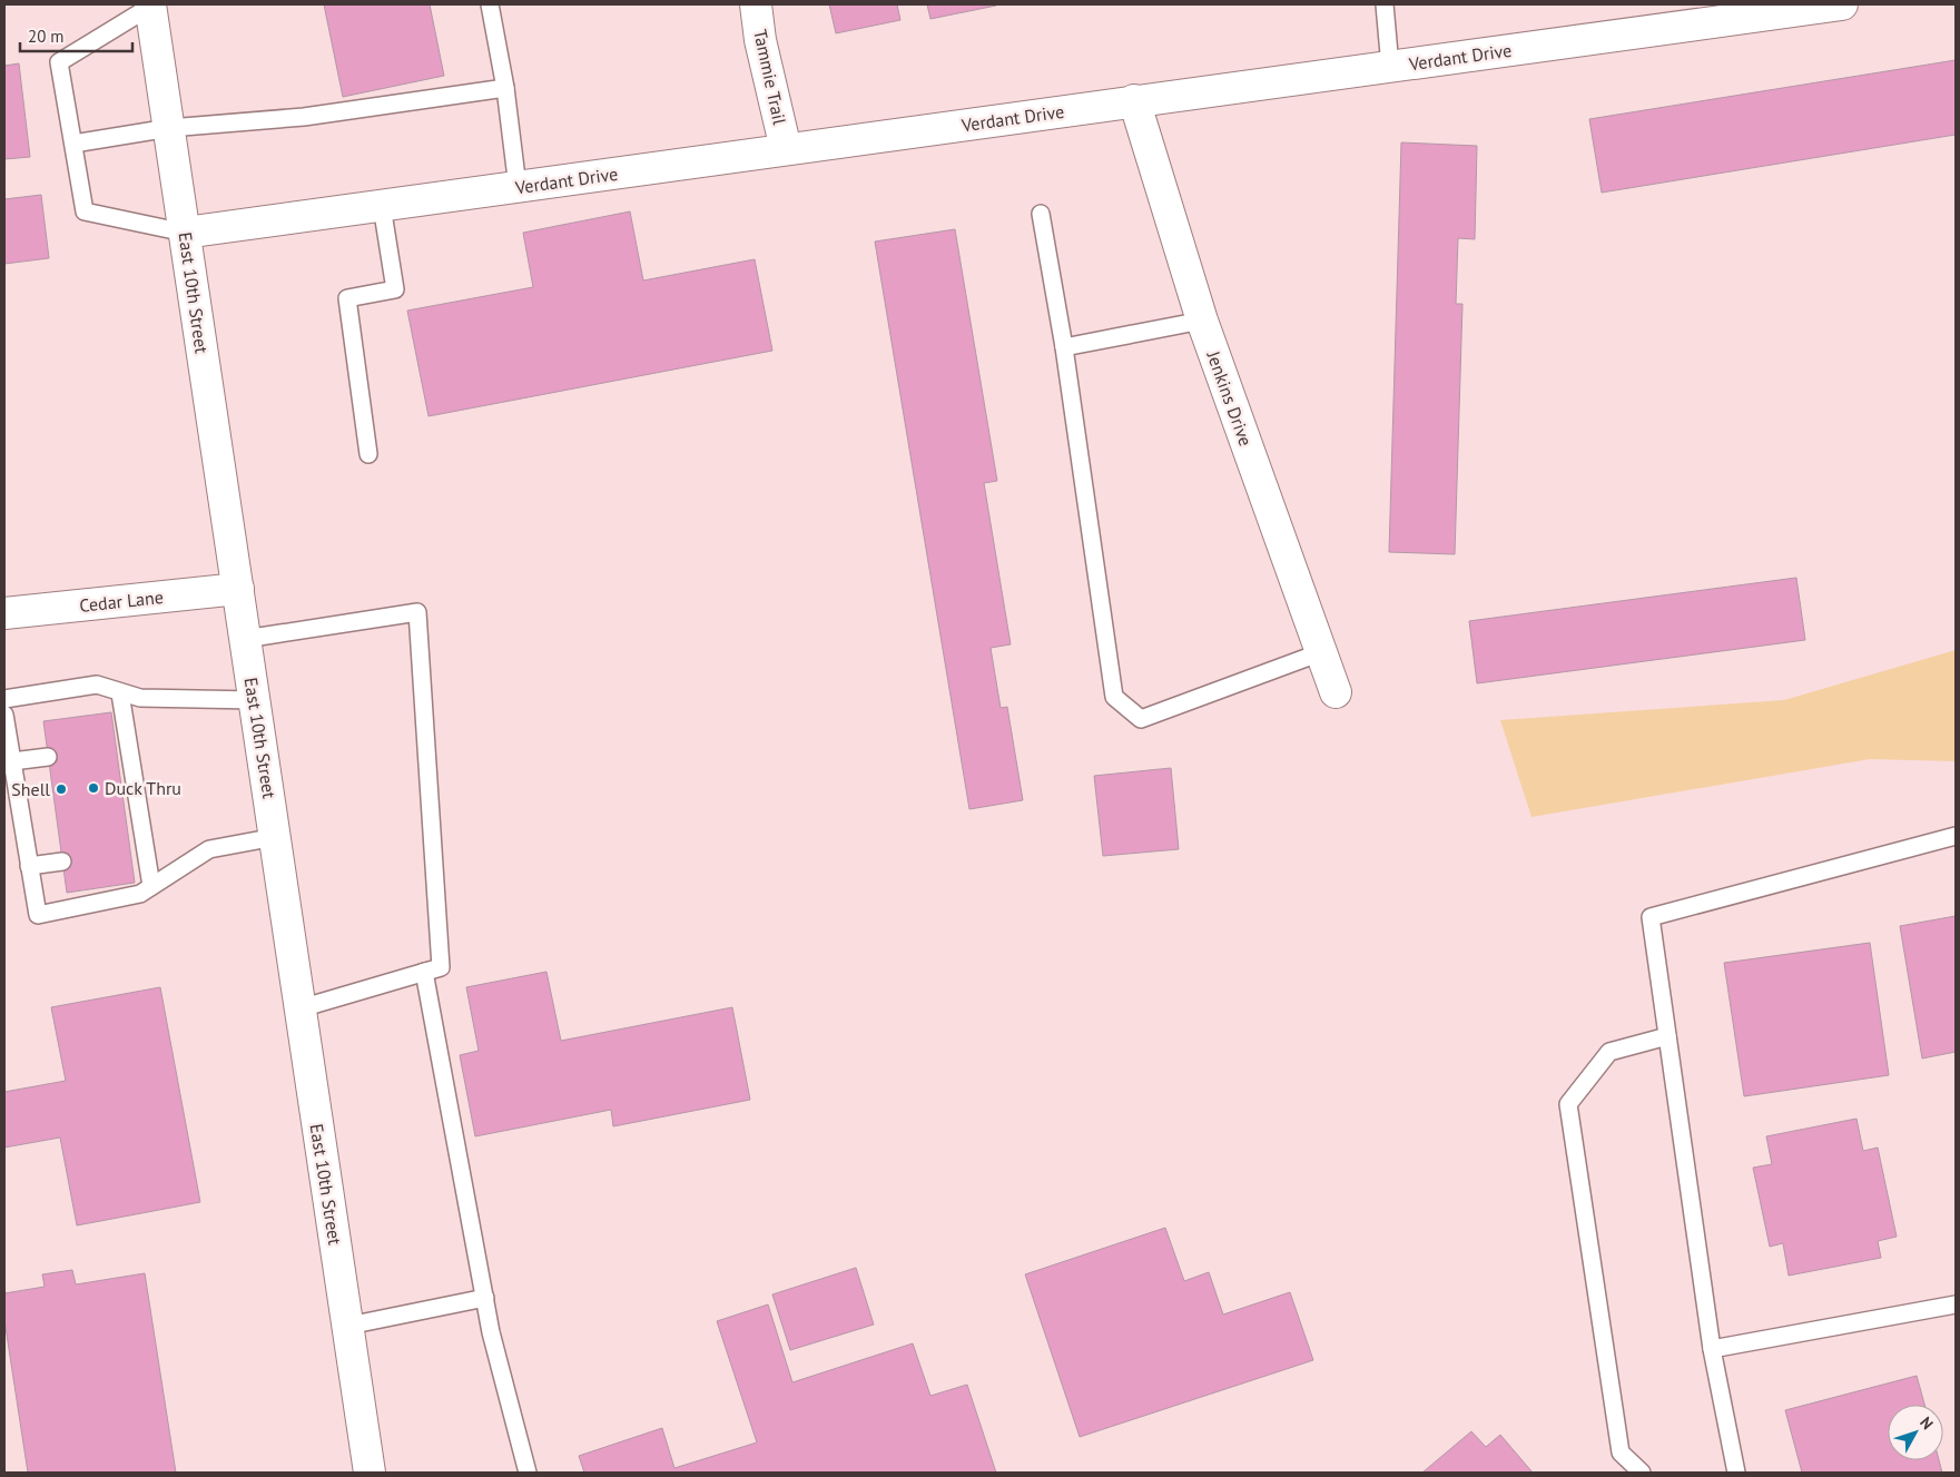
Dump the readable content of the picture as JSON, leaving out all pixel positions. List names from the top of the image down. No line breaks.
{"streets":{"street":["Verdant Drive","Tammie Trail","East 10th Street","Jenkins Drive","Cedar Lane"]},"crossings":[["Verdant Drive","Tammie Trail"],["Verdant Drive","East 10th Street"],["Verdant Drive","Jenkins Drive"],["East 10th Street","Cedar Lane"]],"places":["Duck Thru","Shell"],"scale_bar":"20 m","north":"top right"}
